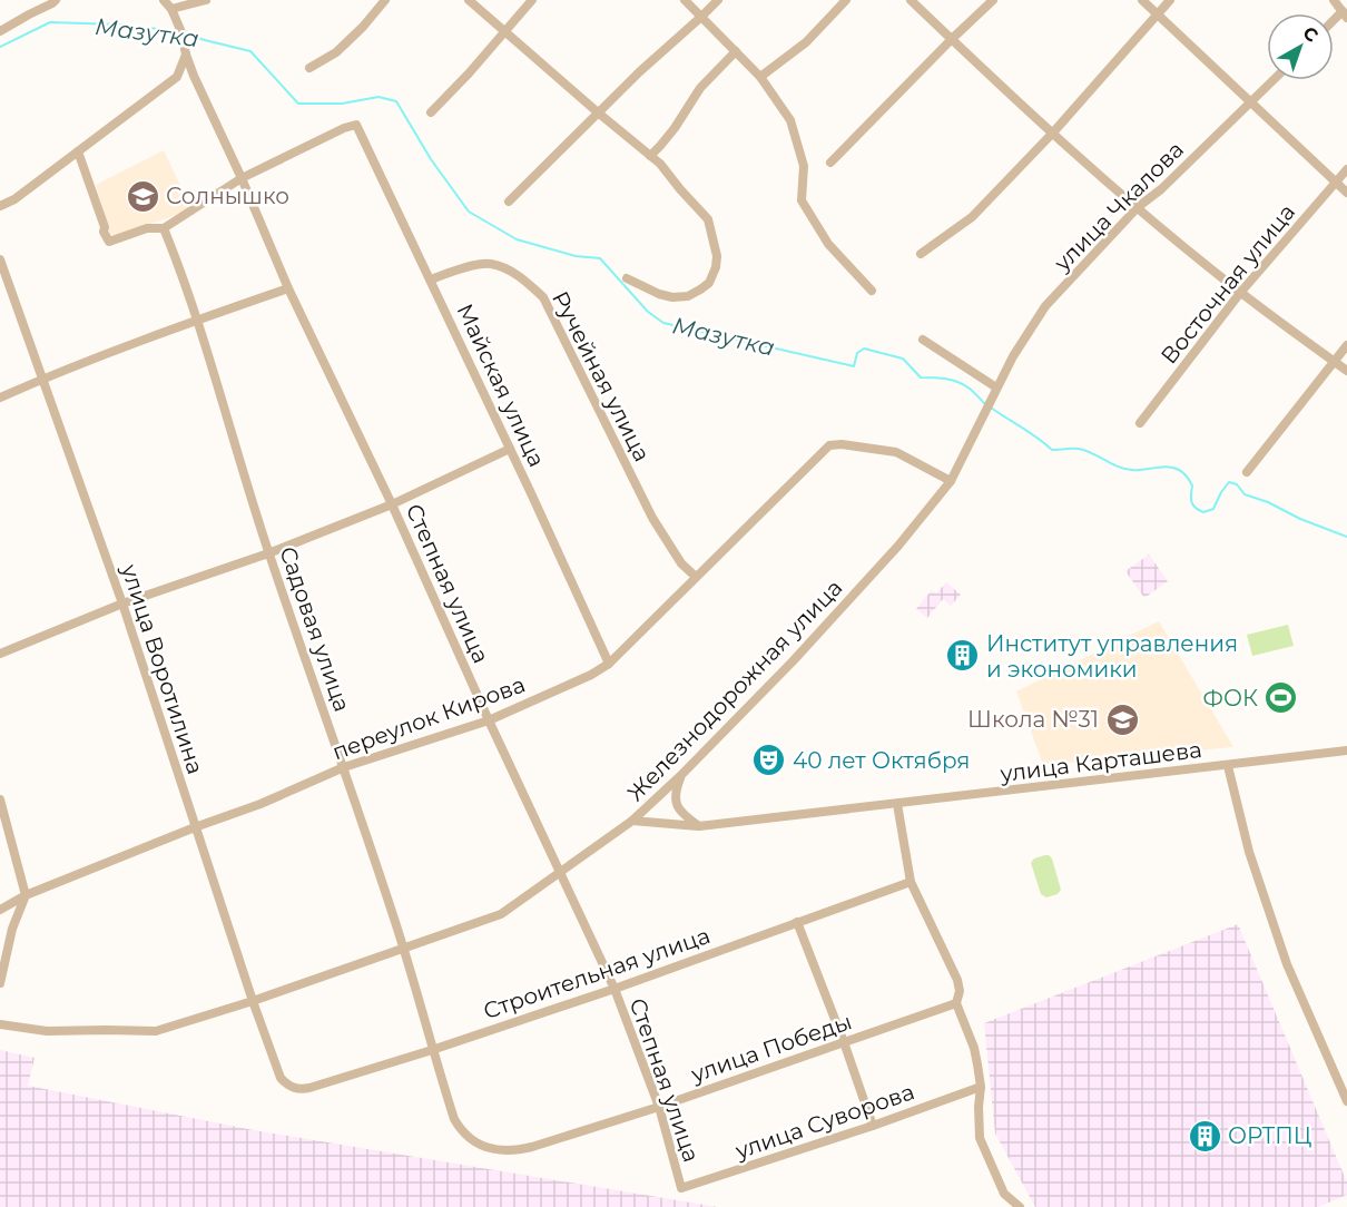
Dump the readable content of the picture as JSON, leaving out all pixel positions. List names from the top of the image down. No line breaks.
{"streets":{"street":["улица Чкалова","Восточная улица","Ручейная улица","Майская улица","Степная улица","Садовая улица","улица Воротилина","Железнодорожная улица","переулок Кирова","улица Карташева","Строительная улица","улица Победы","улица Суворова"]},"crossings":[["улица Чкалова","Железнодорожная улица"],["Ручейная улица","Майская улица"],["Ручейная улица","переулок Кирова"],["Майская улица","Степная улица"],["Майская улица","переулок Кирова"],["Степная улица","Железнодорожная улица"],["Степная улица","переулок Кирова"],["Степная улица","Строительная улица"],["Степная улица","улица Победы"],["Степная улица","улица Суворова"],["Садовая улица","Железнодорожная улица"],["Садовая улица","переулок Кирова"],["Садовая улица","Строительная улица"],["Садовая улица","улица Победы"],["улица Воротилина","Железнодорожная улица"],["улица Воротилина","переулок Кирова"],["улица Воротилина","Строительная улица"],["Железнодорожная улица","переулок Кирова"],["Железнодорожная улица","улица Карташева"]],"water":["Мазутка"],"places":{"school or university":["Солнышко","Школа №31"],"building":["Институт управления и экономики","ОРТПЦ"],"sports":["ФОК"],"theatre":["40 лет Октября"]},"north":"top right"}
